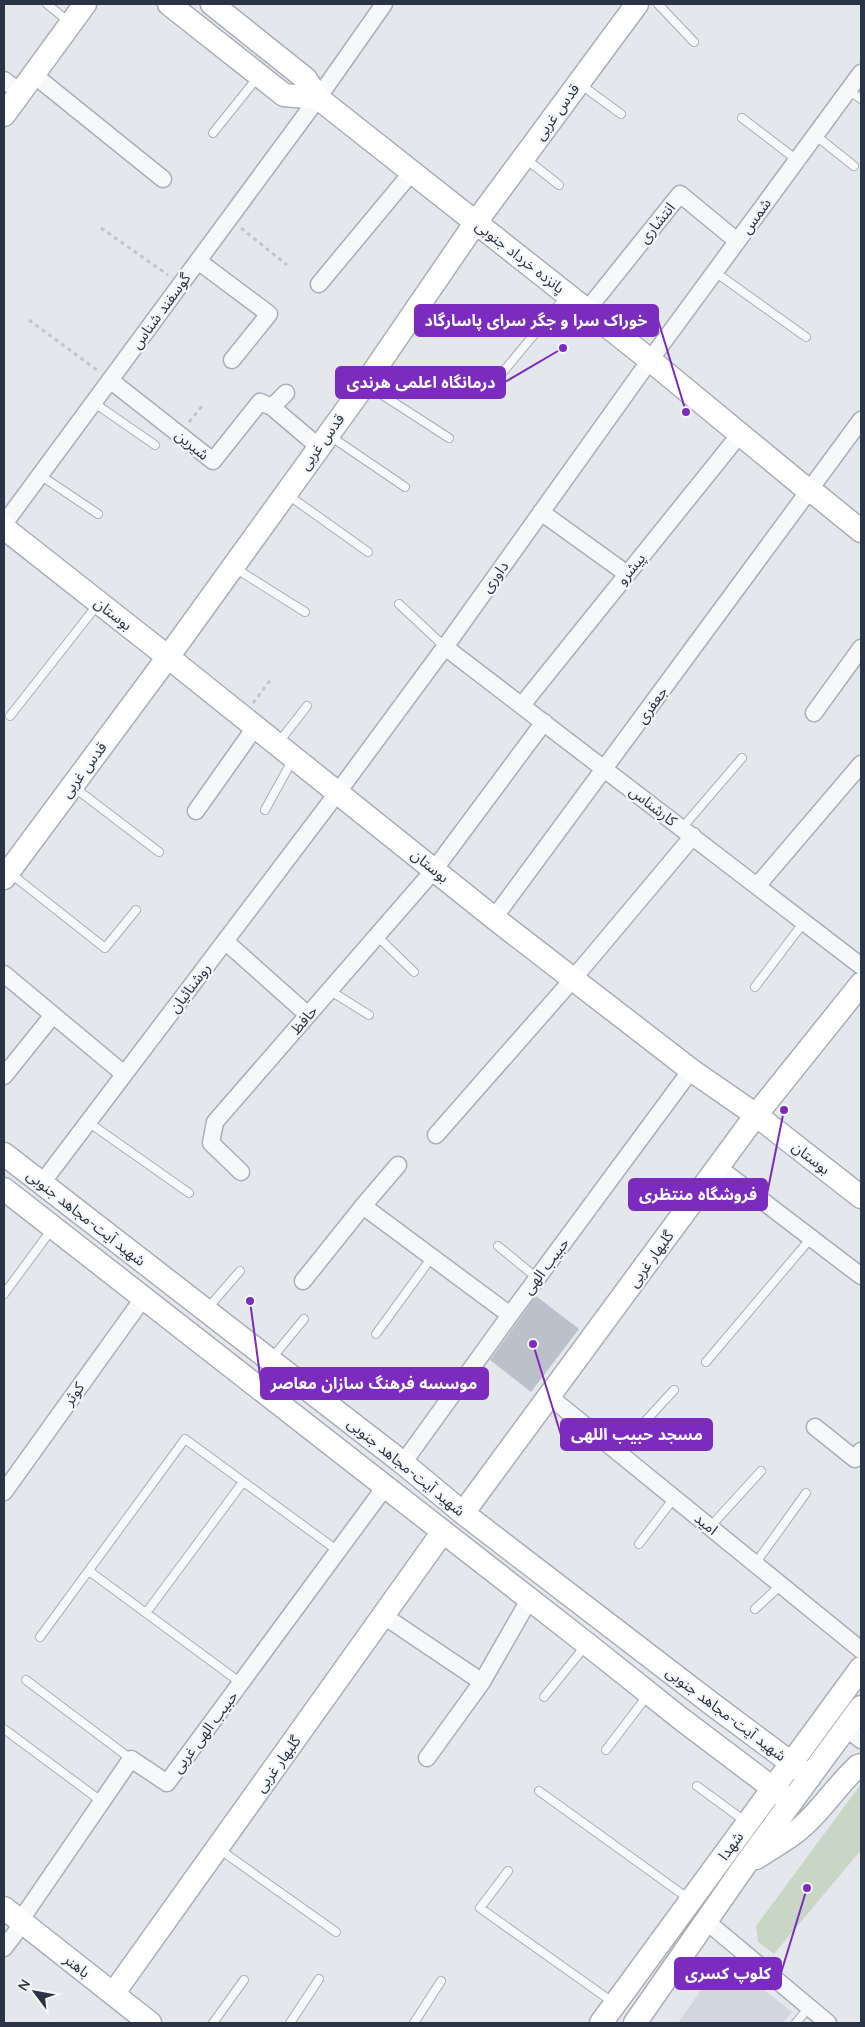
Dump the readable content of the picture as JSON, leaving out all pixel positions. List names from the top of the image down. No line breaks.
{"streets":{"street":["قدس غربی","شمس","انتشاری","پانزده خرداد جنوبی","گوسفند شناس","شیرین","پیشرو","داوری","بوستان","جعفری","کارشناس","روشنائیان","حافظ","شهید آیت-مجاهد جنوبی","گلبهار غربی","حبیب الهی","کوثر","امید","حبیب الهی غربی","شهدا","باهنر"]},"crossings":[["قدس غربی","پانزده خرداد جنوبی"],["قدس غربی","بوستان"],["شمس","انتشاری"],["شمس","پانزده خرداد جنوبی"],["شمس","داوری"],["انتشاری","پانزده خرداد جنوبی"],["پانزده خرداد جنوبی","گوسفند شناس"],["پانزده خرداد جنوبی","پیشرو"],["پانزده خرداد جنوبی","داوری"],["پانزده خرداد جنوبی","جعفری"],["گوسفند شناس","شیرین"],["پیشرو","کارشناس"],["داوری","بوستان"],["داوری","کارشناس"],["داوری","روشنائیان"],["بوستان","جعفری"],["بوستان","روشنائیان"],["بوستان","حافظ"],["بوستان","گلبهار غربی"],["بوستان","حبیب الهی"],["جعفری","کارشناس"],["کارشناس","حافظ"],["روشنائیان","شهید آیت-مجاهد جنوبی"],["شهید آیت-مجاهد جنوبی","گلبهار غربی"],["شهید آیت-مجاهد جنوبی","حبیب الهی"],["شهید آیت-مجاهد جنوبی","کوثر"],["شهید آیت-مجاهد جنوبی","حبیب الهی غربی"],["شهید آیت-مجاهد جنوبی","شهدا"],["گلبهار غربی","امید"],["گلبهار غربی","باهنر"]],"places":["درمانگاه اعلمی هرندی","خوراک سرا و جگر سرای پاسارگاد","فروشگاه منتظری","موسسه فرهنگ سازان معاصر","مسجد حبیب اللهی","کلوپ کسری"],"north":"top left"}
